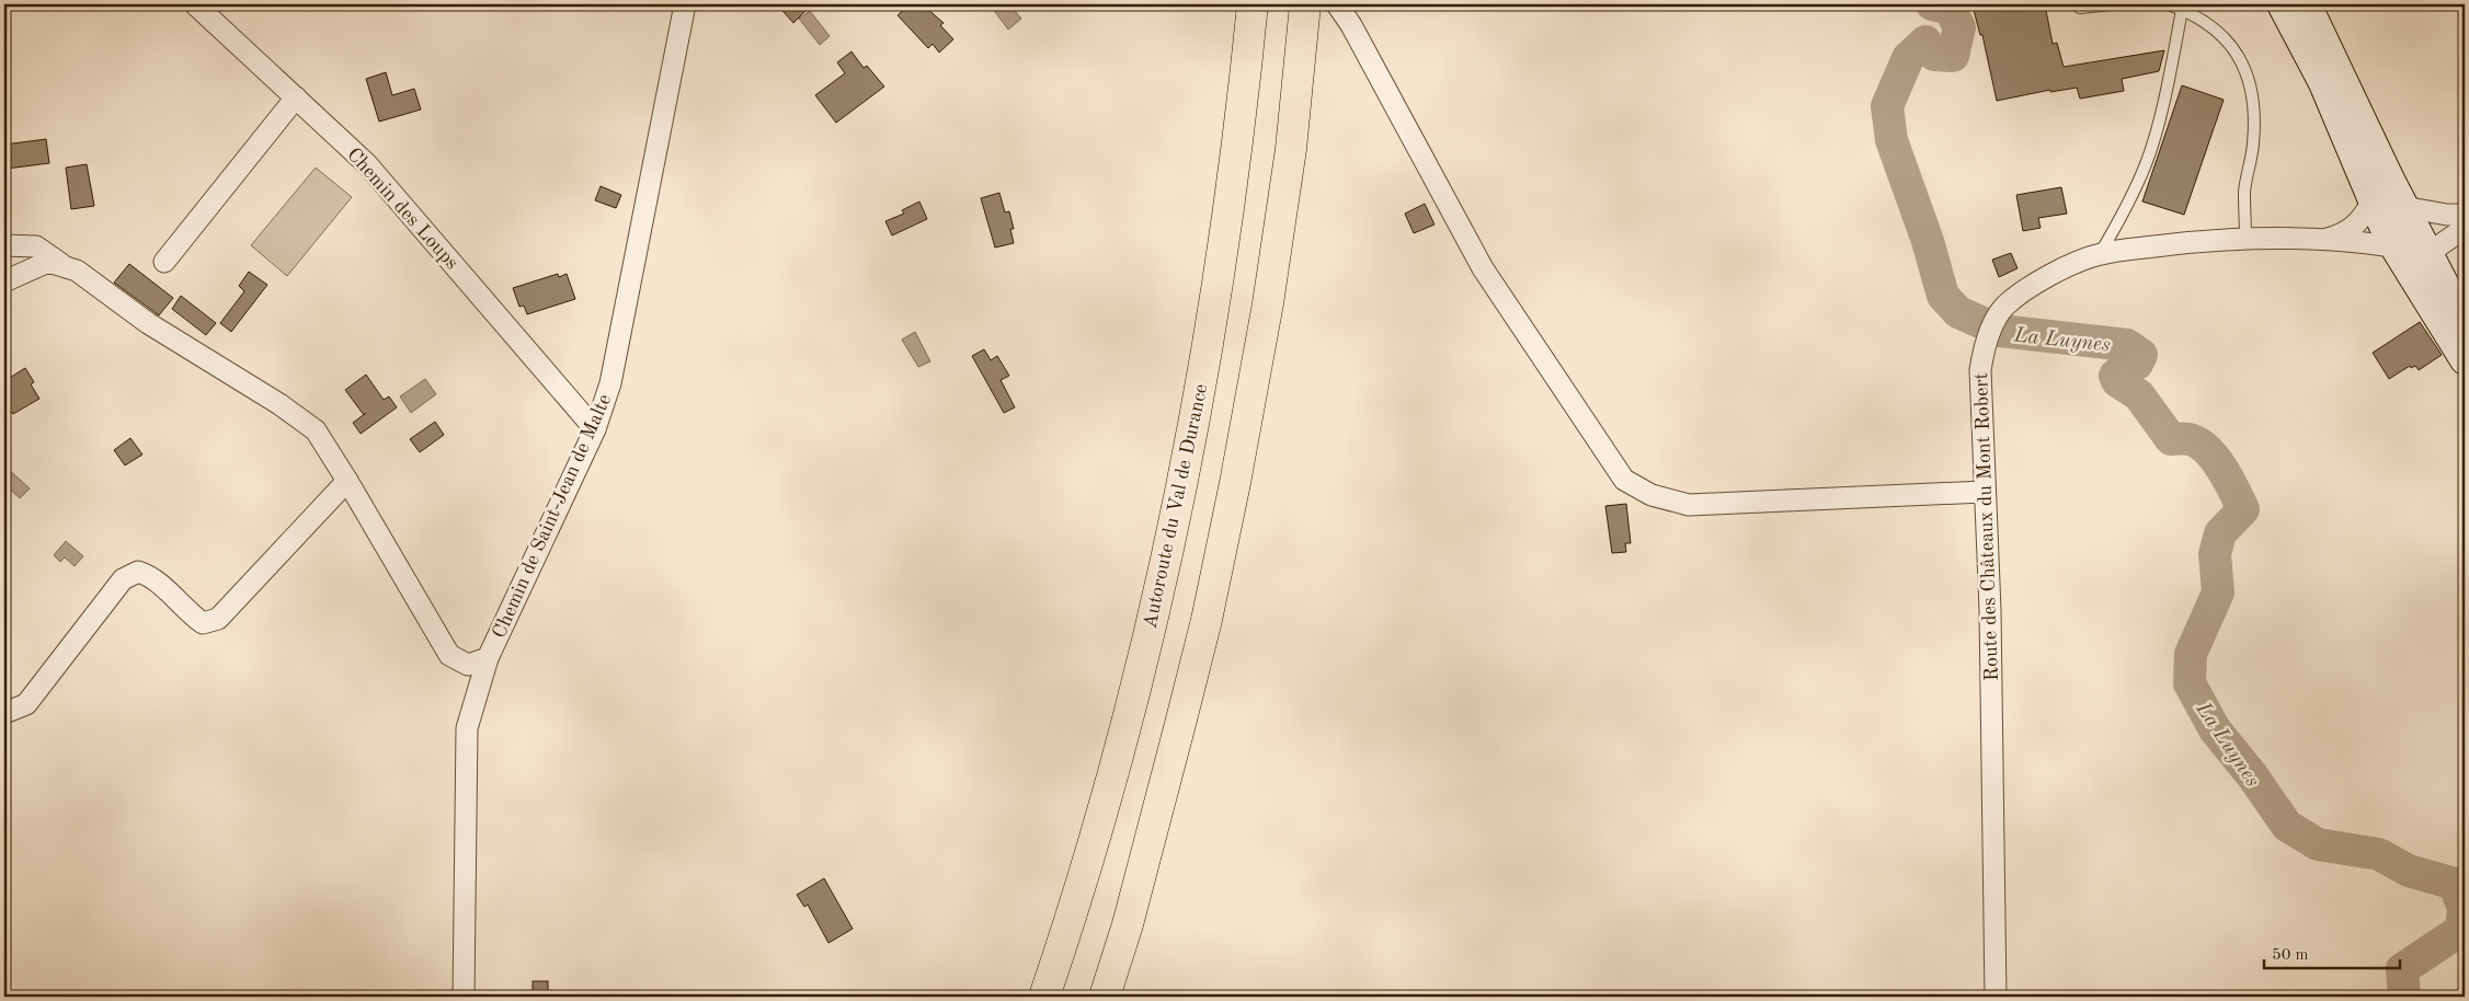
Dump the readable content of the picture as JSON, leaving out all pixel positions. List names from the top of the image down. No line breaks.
{"streets":{"highway":["Autoroute du Val de Durance"],"street":["Chemin des Loups","Chemin de Saint-Jean de Malte","Route des Châteaux du Mont Robert"]},"crossings":[["Chemin des Loups","Chemin de Saint-Jean de Malte"]],"water":["La Luynes"],"scale_bar":"50 m"}
